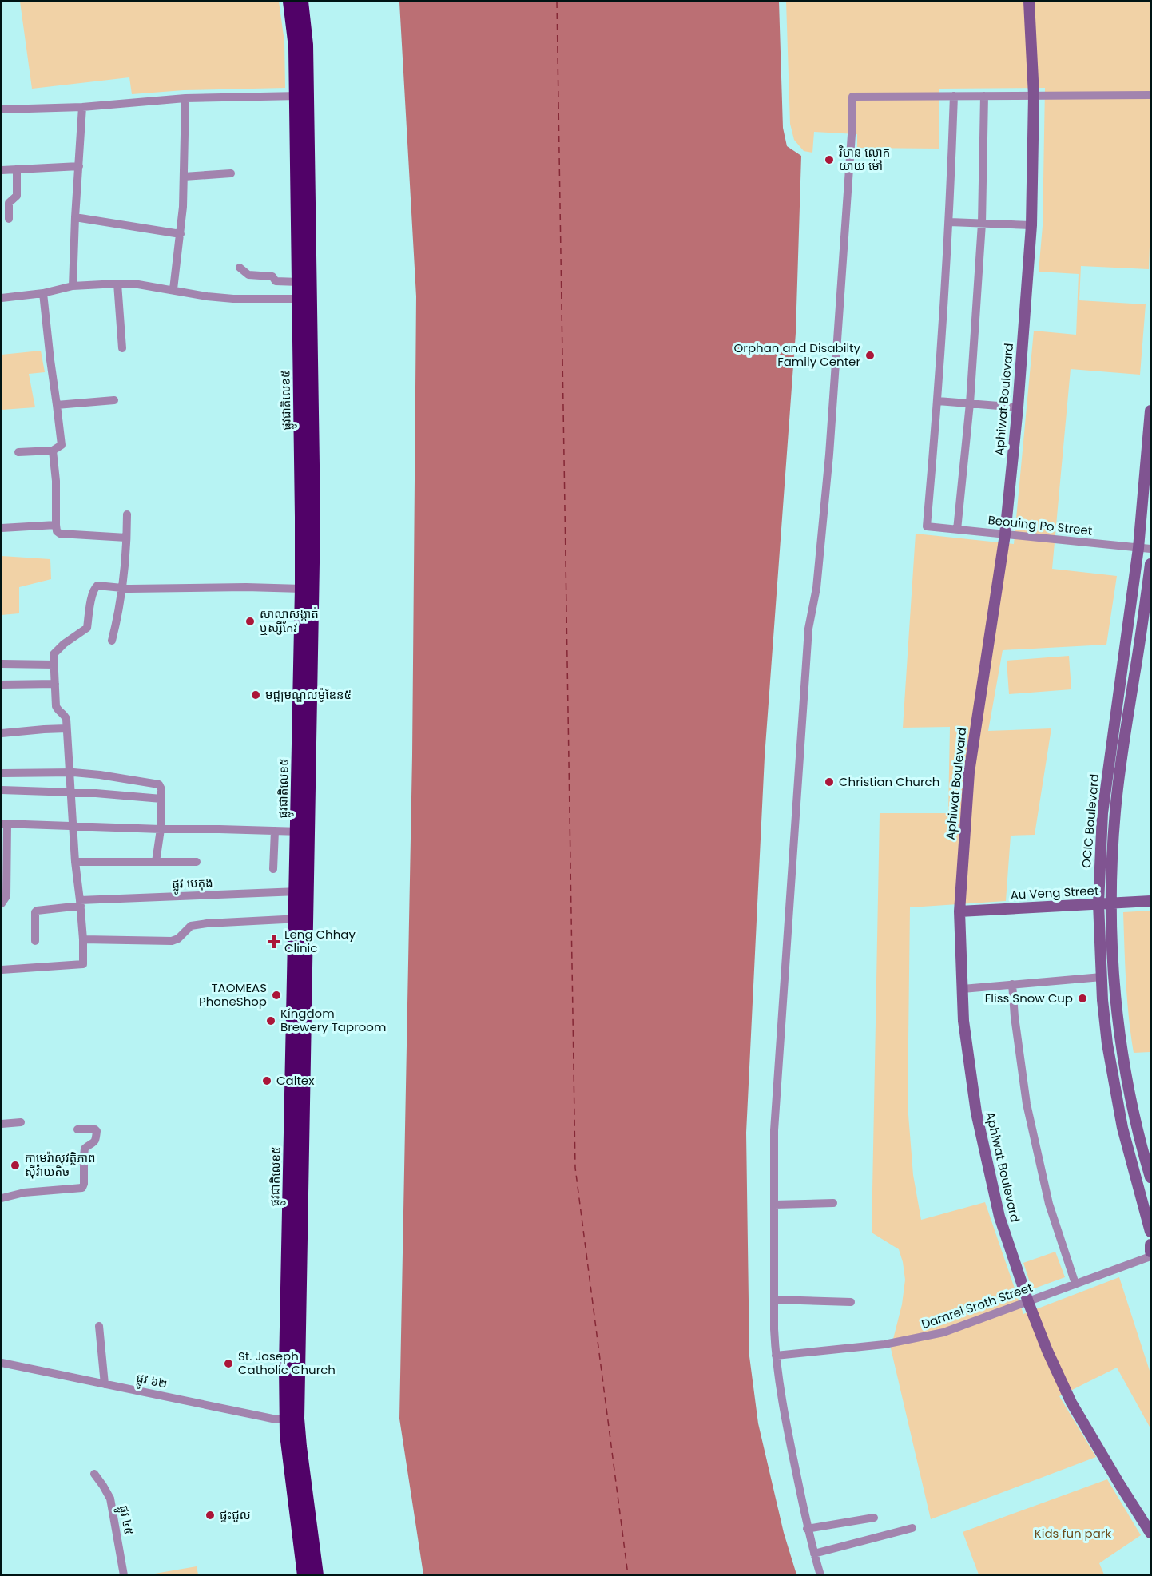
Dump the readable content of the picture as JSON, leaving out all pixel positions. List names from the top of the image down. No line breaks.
{"streets":{"highway":["ផ្លូវជាតិលេខ៥"],"street":["Aphiwat Boulevard","Beouing Po Street","OCIC Boulevard","ផ្លូវ បេតុង","Au Veng Street","Damrei Sroth Street","ផ្លូវ ៦២","ផ្លូវ ៤៥"]},"crossings":[["Aphiwat Boulevard","Beouing Po Street"],["Aphiwat Boulevard","Au Veng Street"],["Aphiwat Boulevard","Damrei Sroth Street"],["ផ្លូវជាតិលេខ៥","ផ្លូវ បេតុង"],["ផ្លូវជាតិលេខ៥","ផ្លូវ ៦២"],["Beouing Po Street","OCIC Boulevard"],["OCIC Boulevard","Au Veng Street"]],"parks":["Kids fun park"],"places":{"other":["វិមាន លោក យាយ ម៉ៅ","Orphan and Disabilty Family Center","សាលាសង្កាត់ ឬស្សីកែវ","មជ្ឍមណ្ឌលម៉ូឌែន៥","Christian Church","TAOMEAS PhoneShop","Eliss Snow Cup","Kingdom Brewery Taproom","Caltex","កាមេរ៉ាសុវត្ថិភាព ស៊ីវ៉ាយតិច","St. Joseph Catholic Church","ផ្ទះជួល"],"health":["Leng Chhay Clinic"]}}
